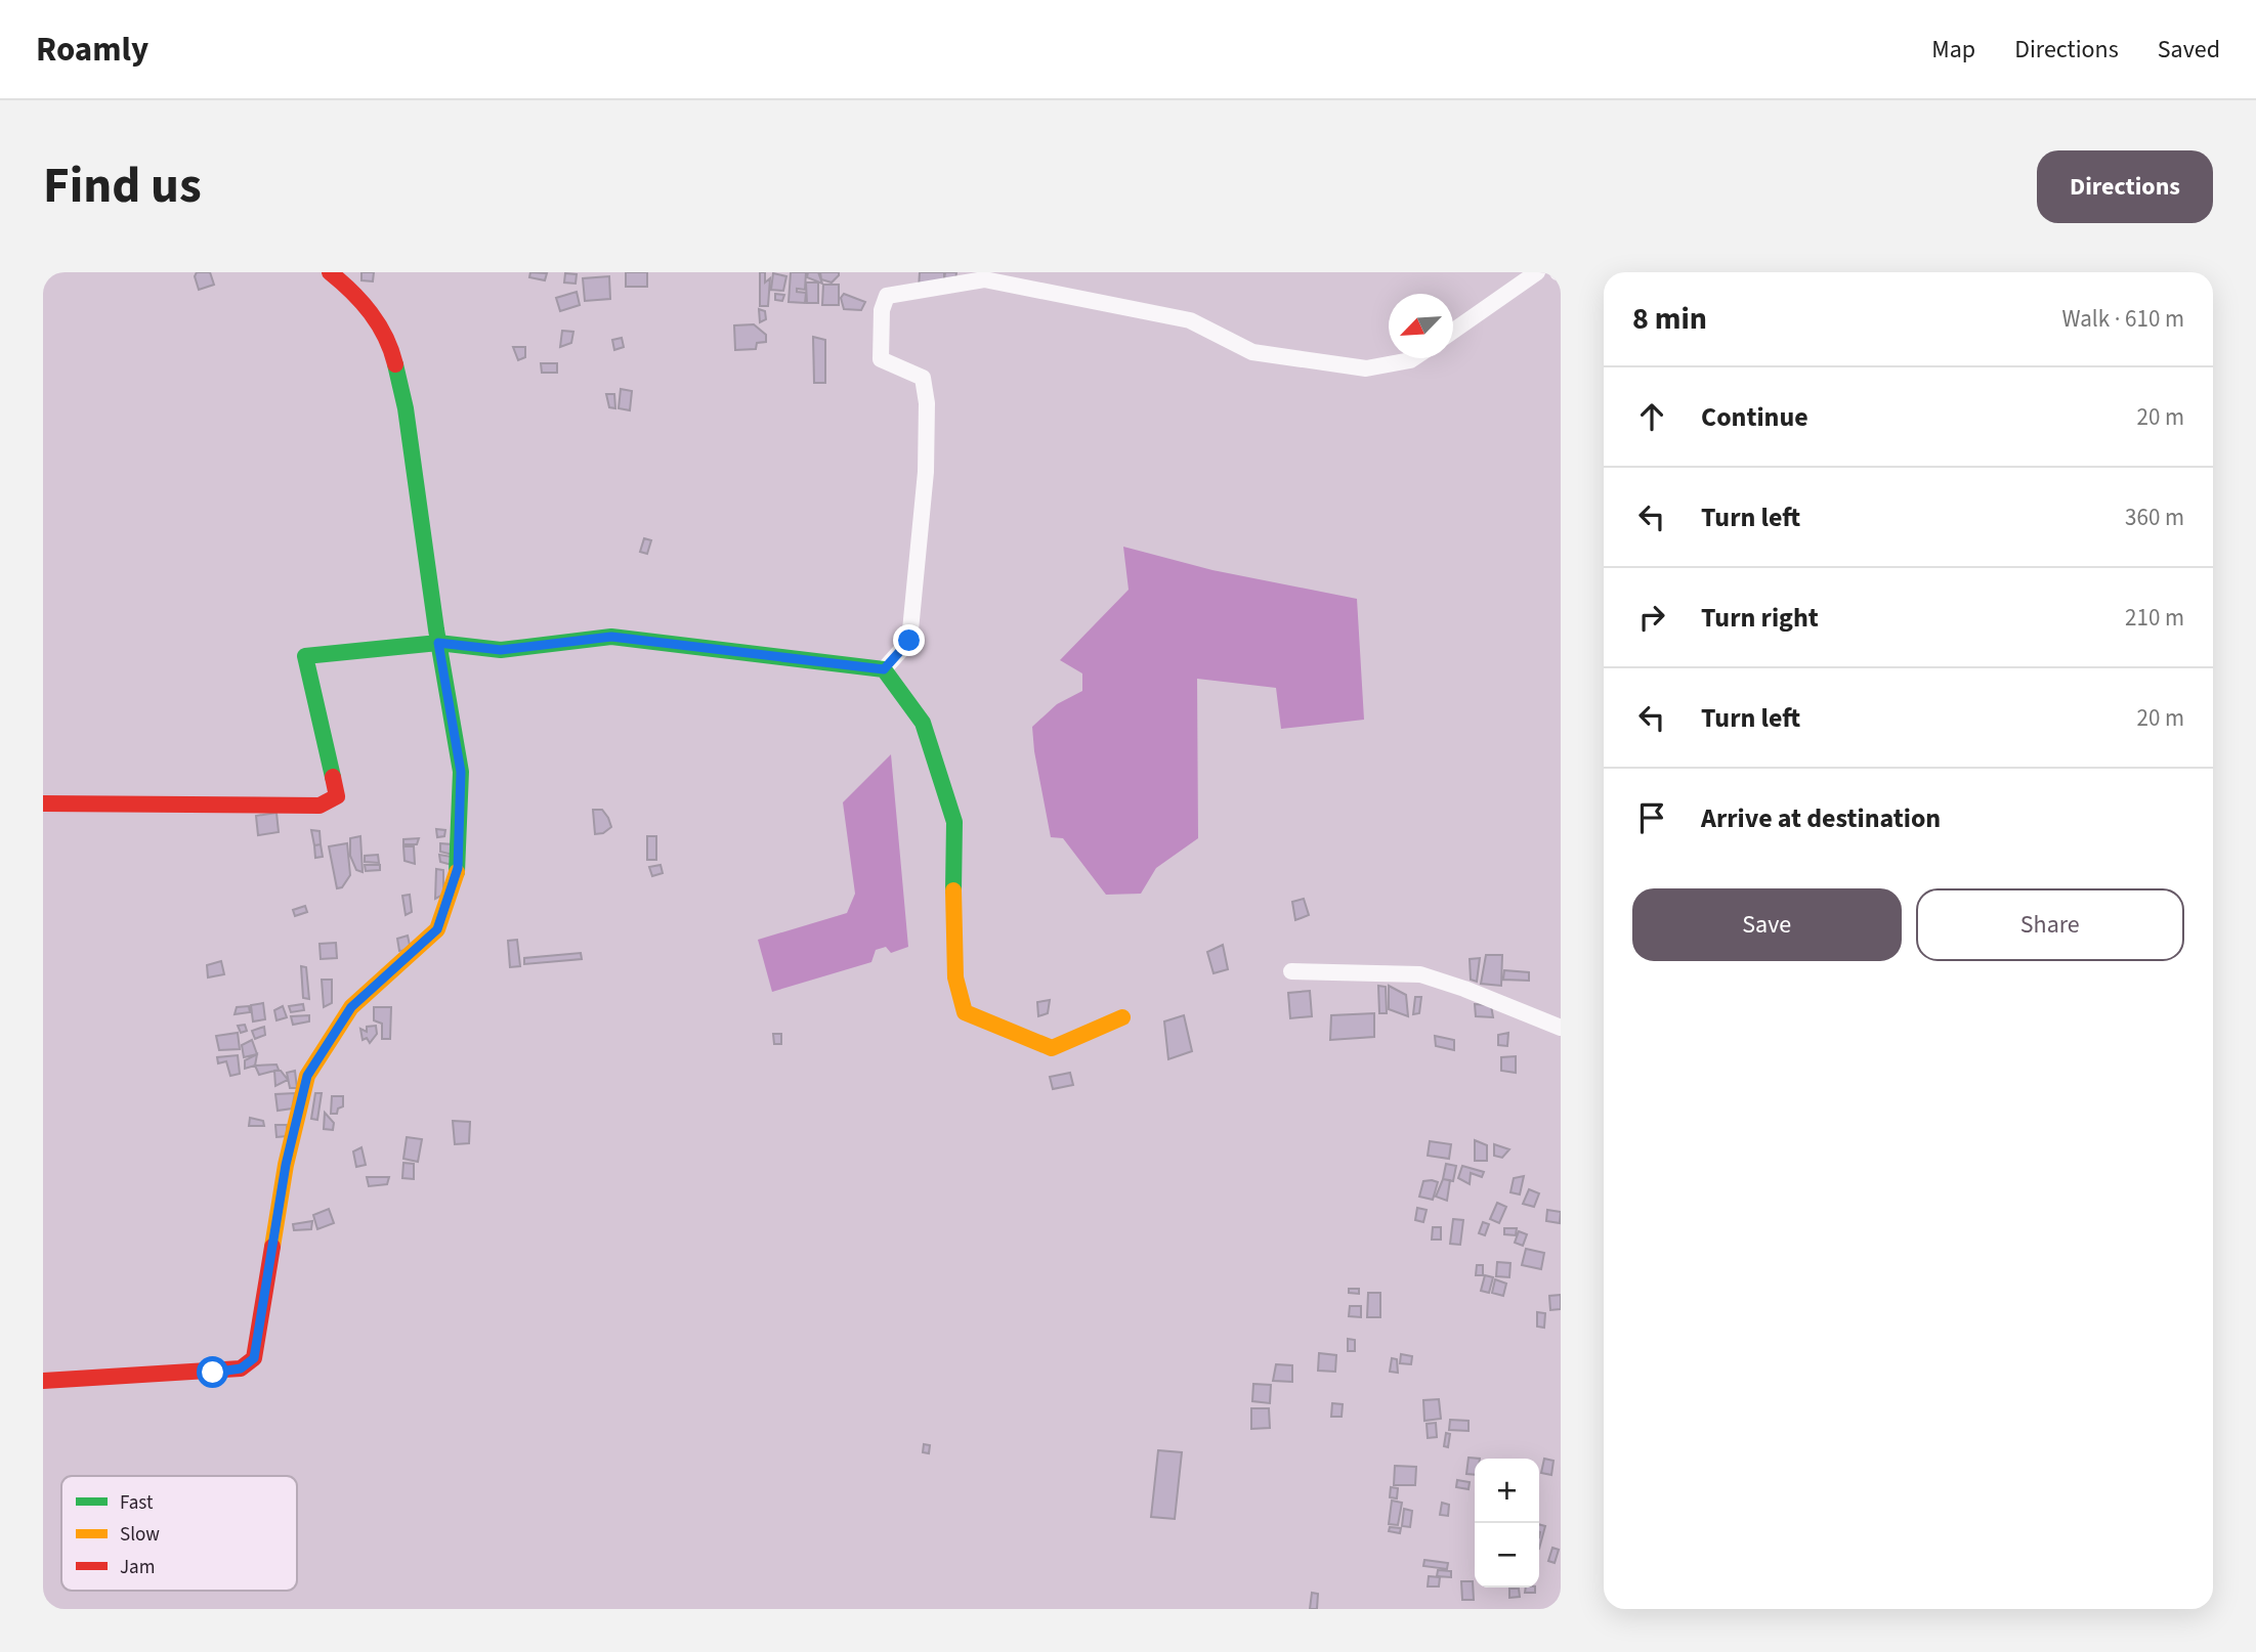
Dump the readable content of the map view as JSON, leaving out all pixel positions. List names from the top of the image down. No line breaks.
{"legend":["Fast","Slow","Jam"],"north":"bottom left","page":{"header":"Roamly","nav":["Map","Directions","Saved"],"title":"Find us","buttons":["Directions",["Save","Share"]],"heading":["8 min","Walk · 610 m"],"list":[["Continue","20 m"],["Turn left","360 m"],["Turn right","210 m"],["Turn left","20 m"],"Arrive at destination"],"map_buttons":["+","−"]}}
